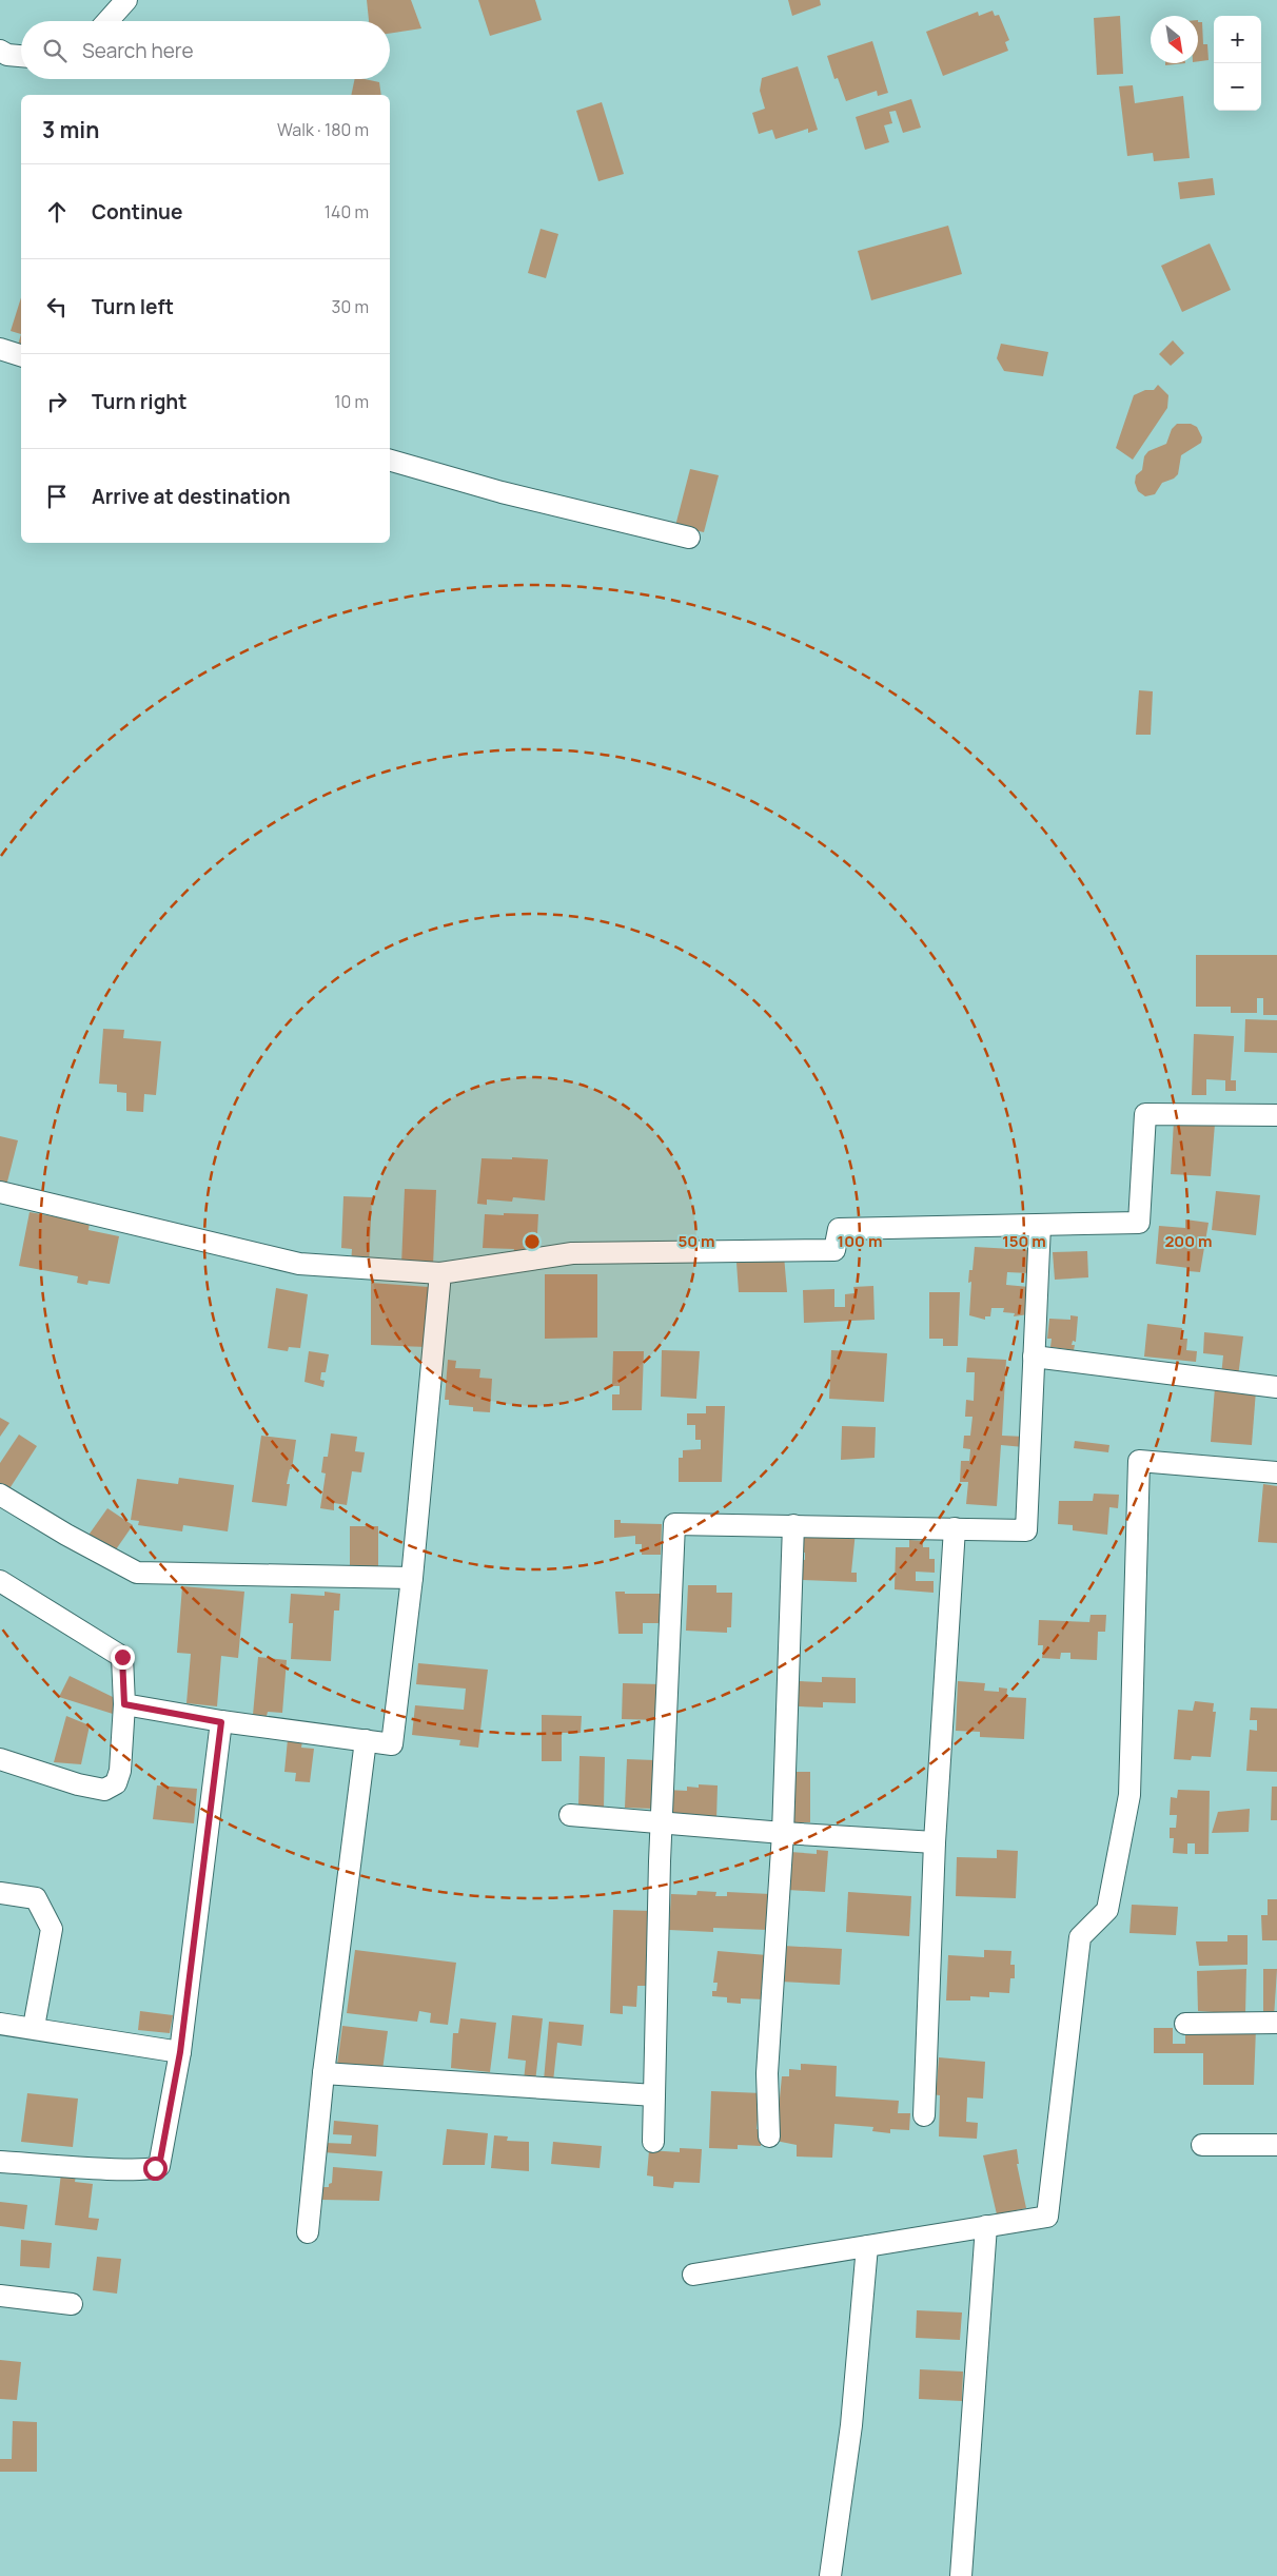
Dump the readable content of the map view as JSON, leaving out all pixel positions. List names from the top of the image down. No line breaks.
{"north":"bottom right","page":{"map_buttons":["+","−"],"search":"Search here","heading":["3 min","Walk · 180 m"],"list":[["Continue","140 m"],["Turn left","30 m"],["Turn right","10 m"],"Arrive at destination"]},"rings":["50 m","100 m","150 m","200 m"]}
